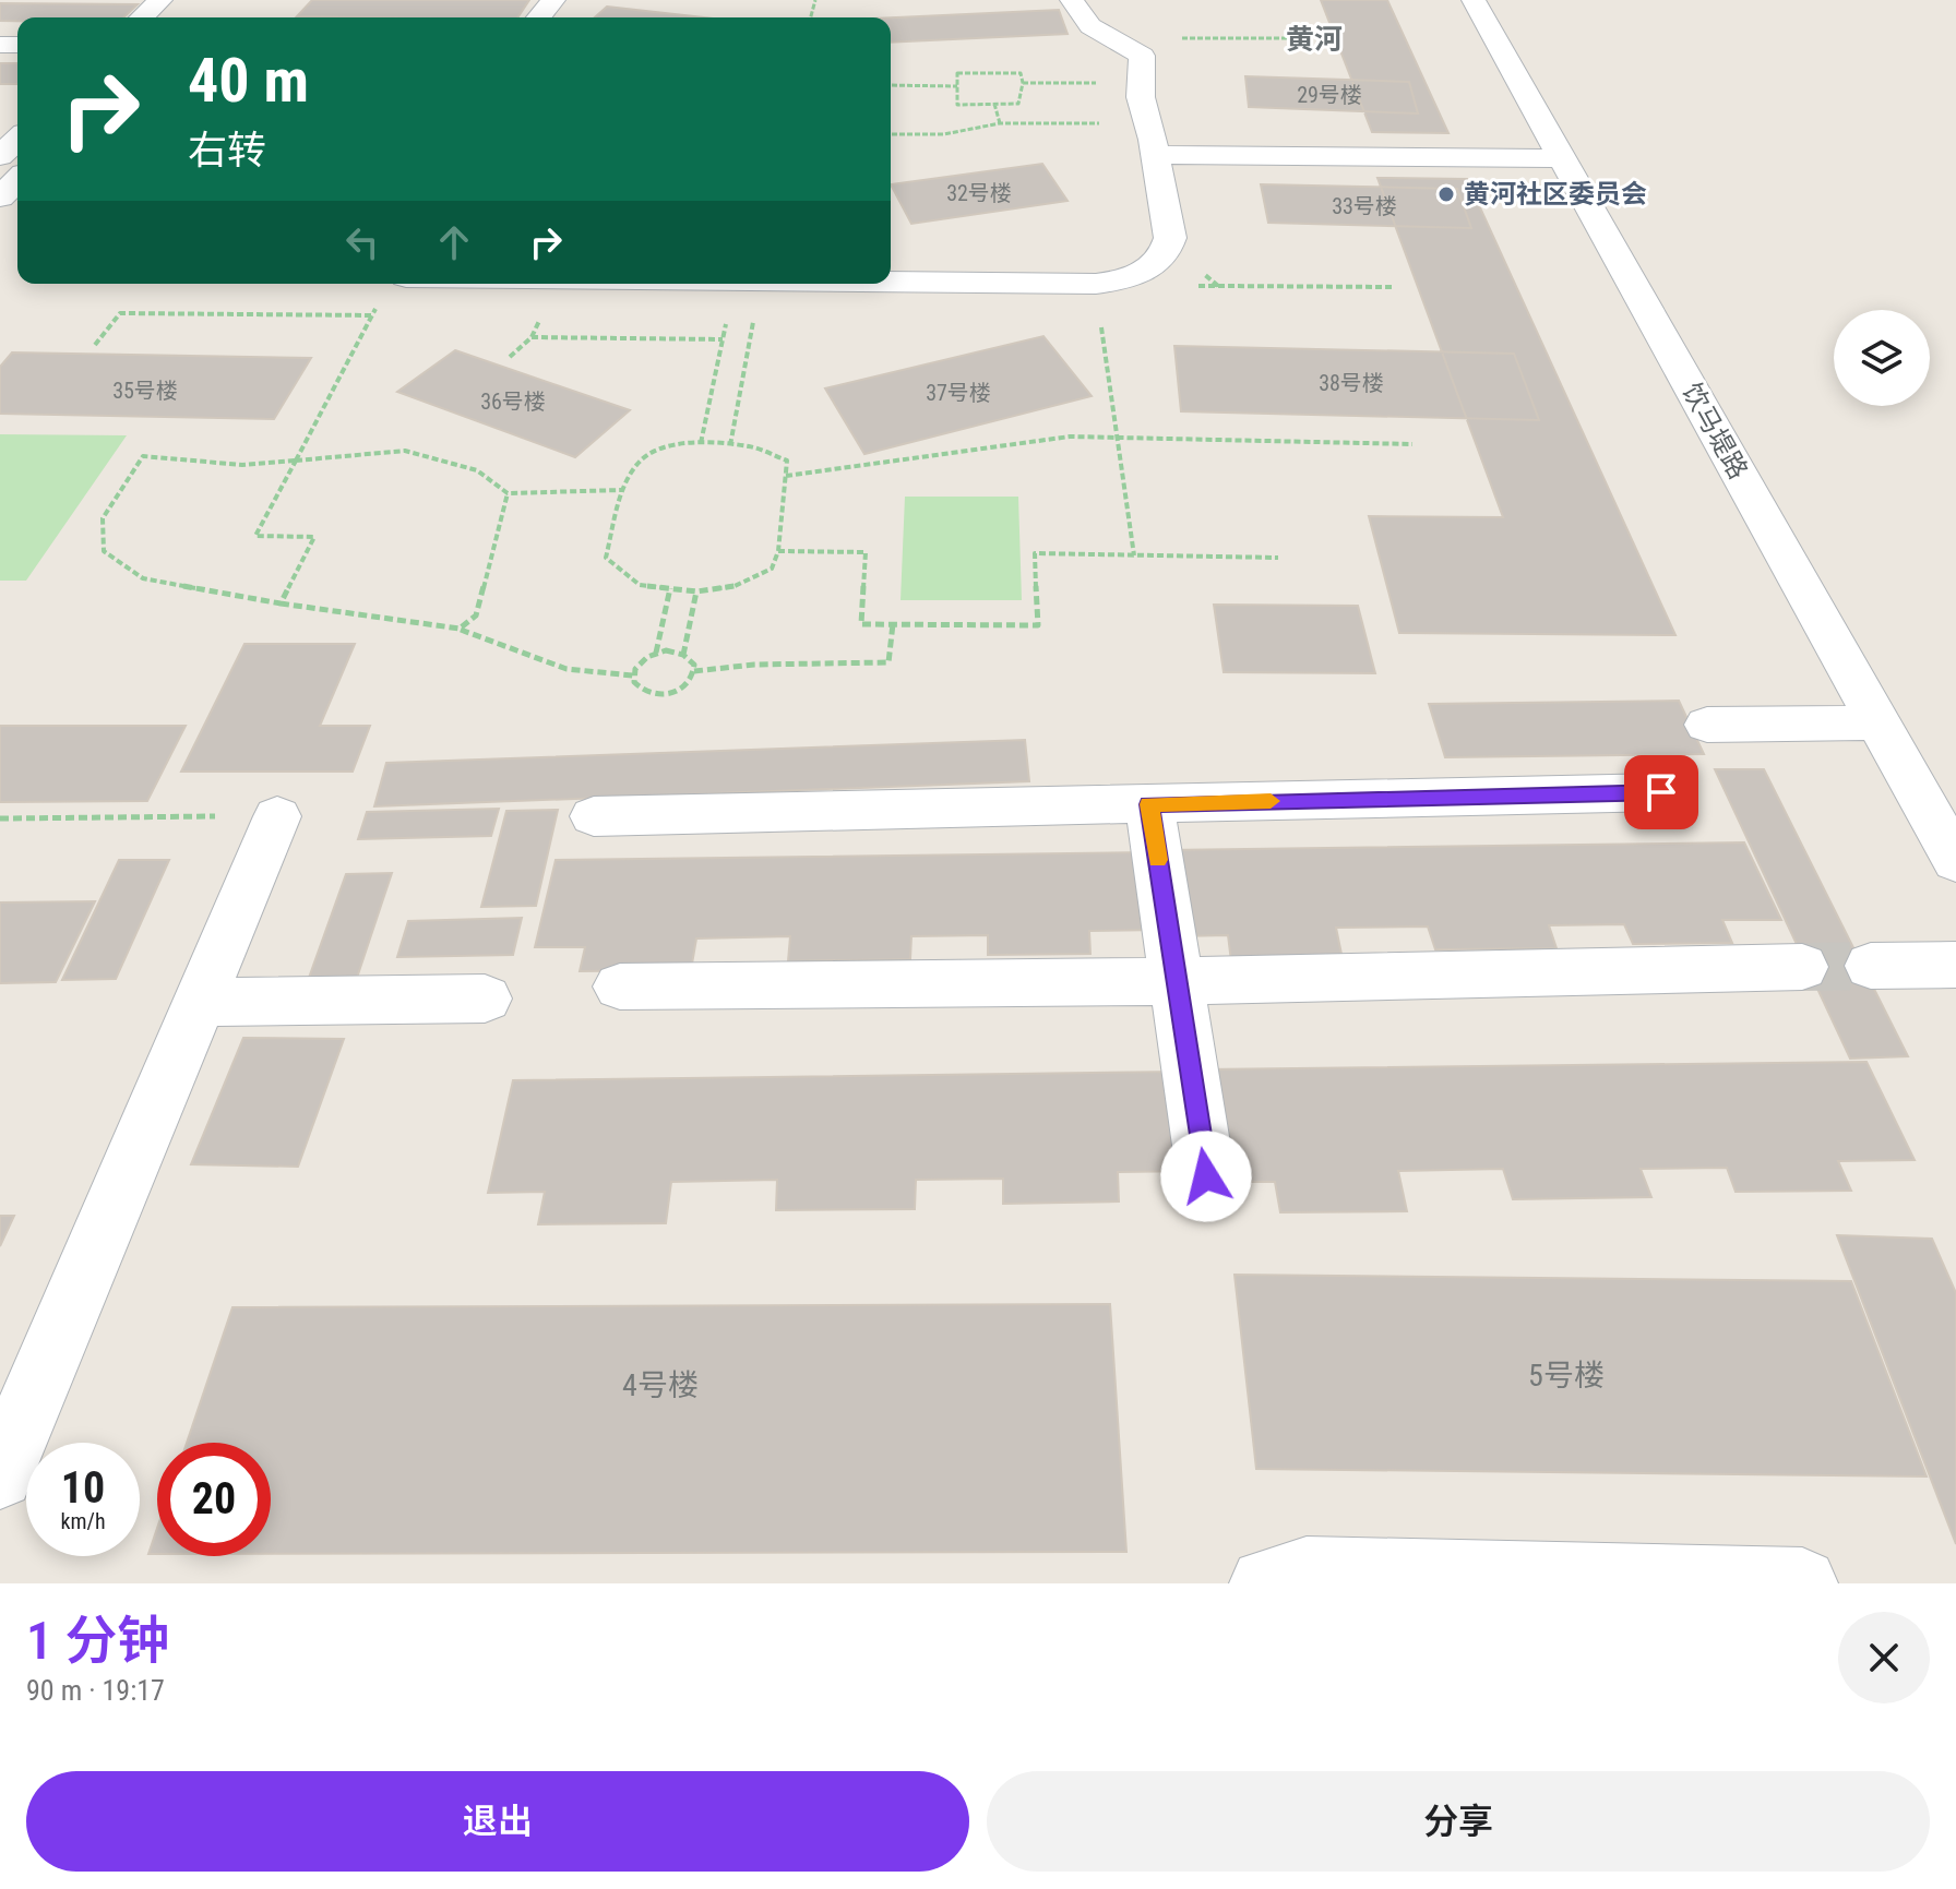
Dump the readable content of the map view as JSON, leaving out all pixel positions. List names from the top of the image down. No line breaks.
{"streets":{"street":["饮马堤路"]},"districts":["黄河"],"places":["黄河社区委员会"],"house_numbers":["29号楼","32号楼","33号楼","38号楼","35号楼","37号楼","36号楼","5号楼","4号楼"],"page":{"turn":["40 m","右转"],"speed":"10 km/h","limit":"20","heading":["1 分钟","90 m · 19:17"],"buttons":["退出","分享"]}}
